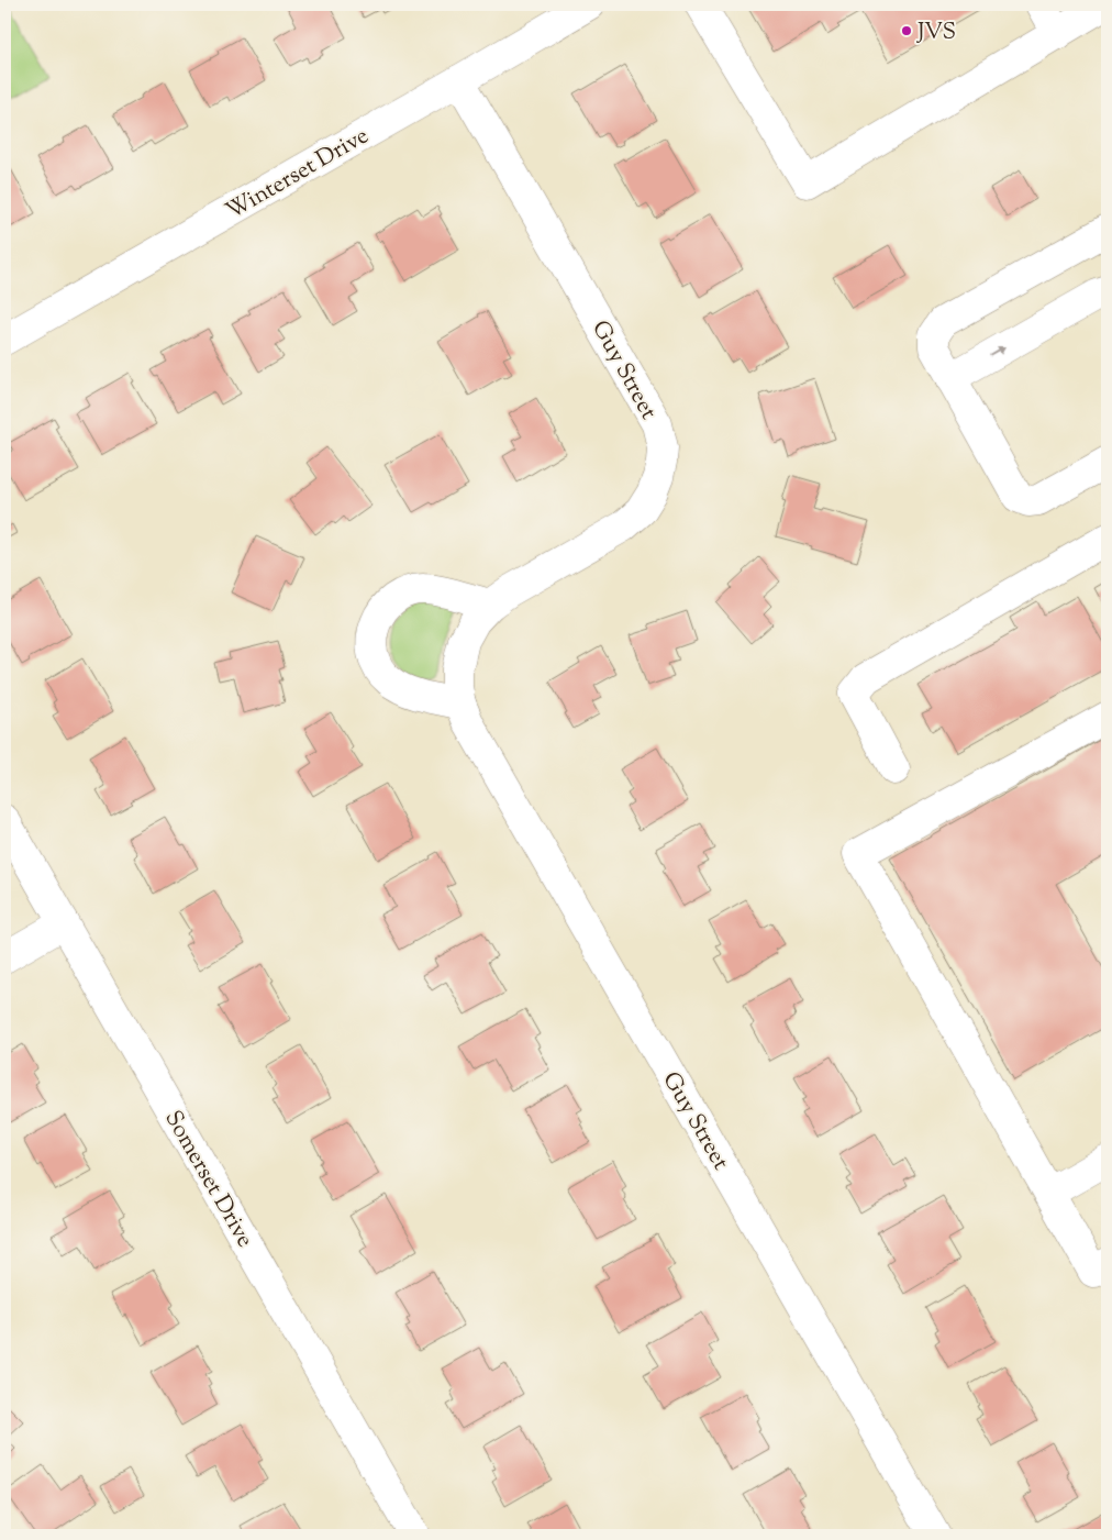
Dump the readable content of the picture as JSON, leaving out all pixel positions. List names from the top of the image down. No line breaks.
{"streets":{"street":["Winterset Drive","Guy Street","Somerset Drive"]},"crossings":[["Winterset Drive","Guy Street"]],"places":["JVS"]}
